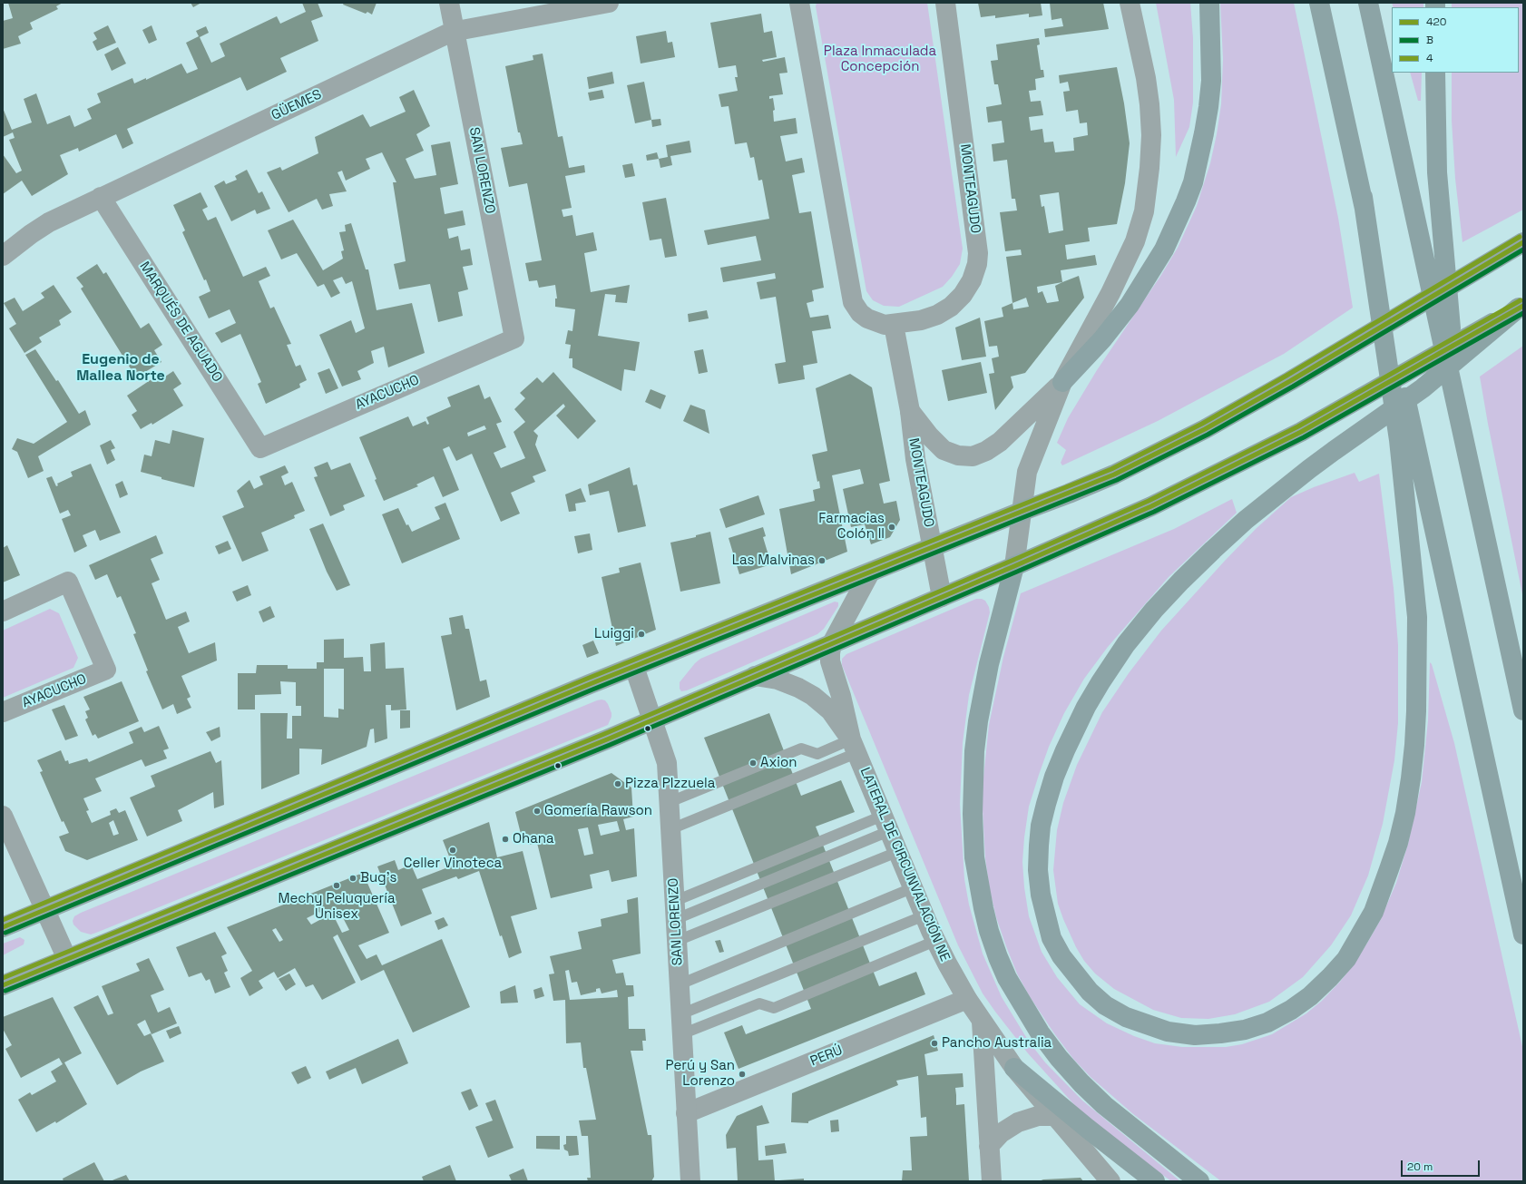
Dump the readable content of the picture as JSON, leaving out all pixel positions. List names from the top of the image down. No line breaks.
{"streets":{"street":["GÜEMES","SAN LORENZO","MONTEAGUDO","MARQUÉS DE AGUADO","AYACUCHO","LATERAL DE CIRCUNVALACIÓN NE","PERÚ"]},"crossings":[["GÜEMES","SAN LORENZO"],["GÜEMES","MARQUÉS DE AGUADO"],["SAN LORENZO","AYACUCHO"],["SAN LORENZO","PERÚ"],["MARQUÉS DE AGUADO","AYACUCHO"],["LATERAL DE CIRCUNVALACIÓN NE","PERÚ"]],"districts":["Eugenio de Mallea Norte"],"parks":["Plaza Inmaculada Concepción"],"places":["Farmacias Colón II","Las Malvinas","Luiggi","Axion","Pizza PIzzuela","Gomería Rawson","Ohana","Celler Vinoteca","Bug's","Mechy Peluquería Unisex","Pancho Australia","Perú y San Lorenzo"],"lines":["transit line 4","transit line 420","transit line B"],"legend":["420","B","4"],"scale_bar":"20 m"}
